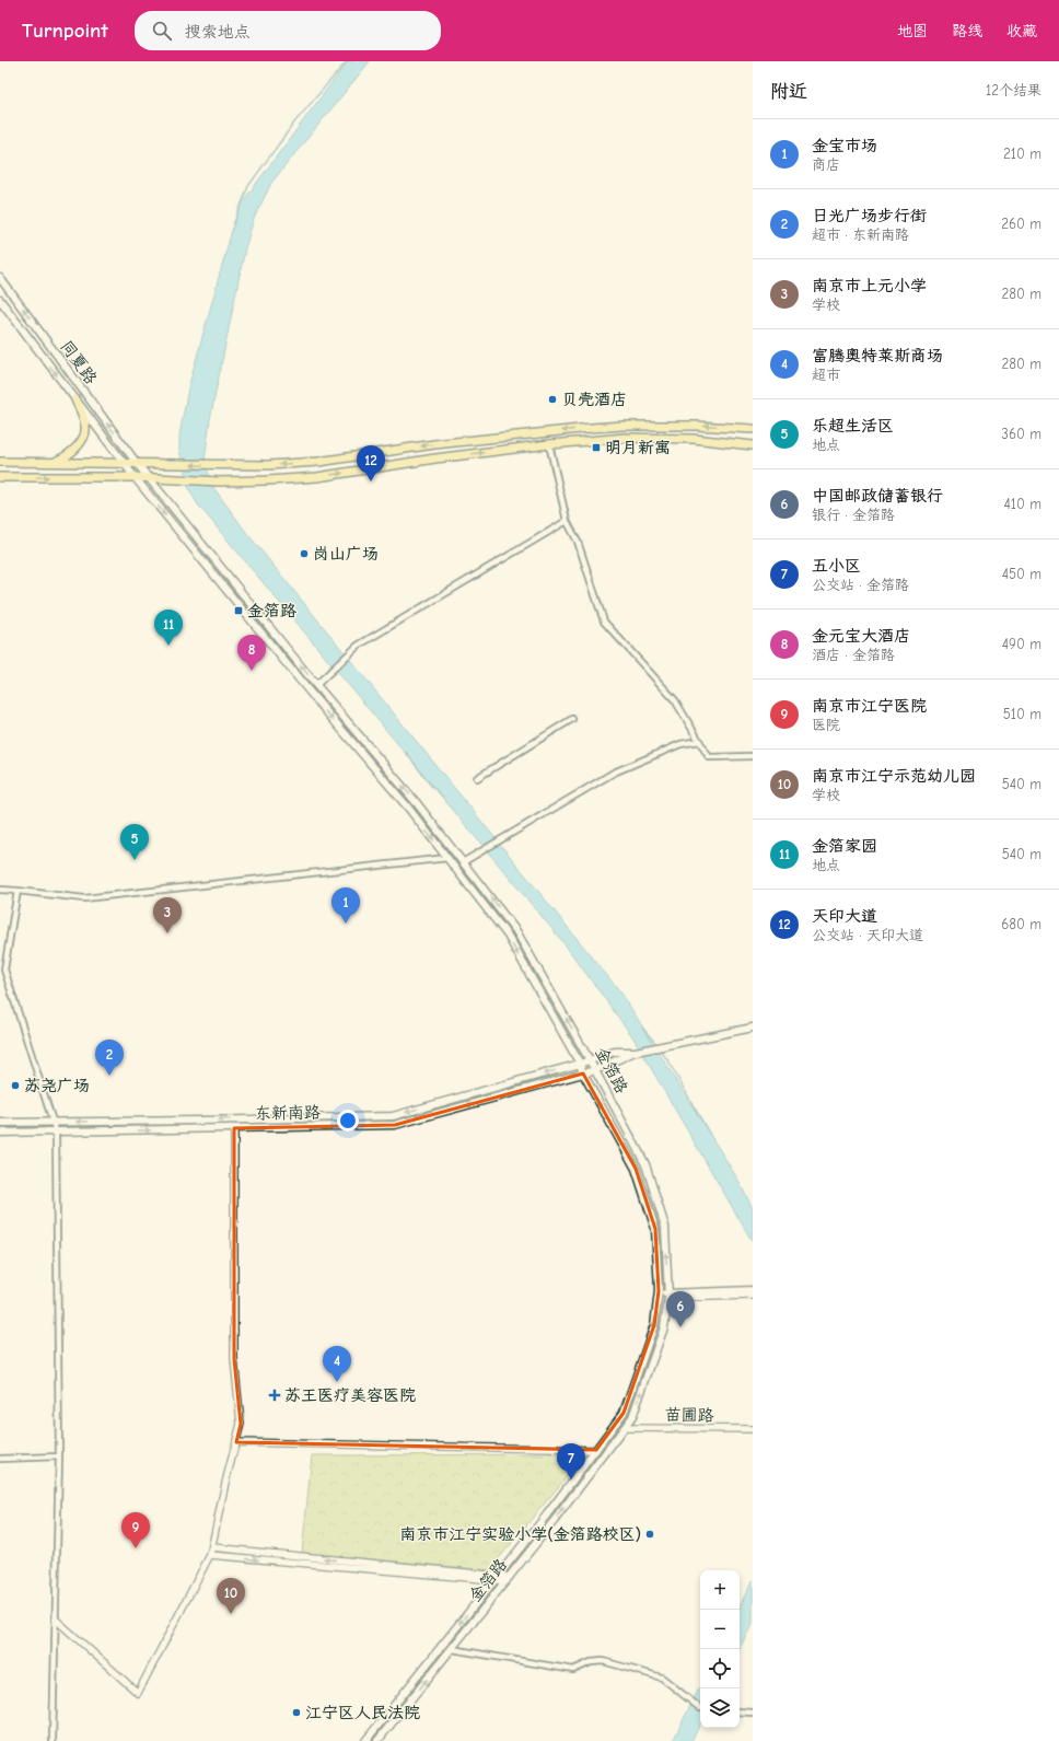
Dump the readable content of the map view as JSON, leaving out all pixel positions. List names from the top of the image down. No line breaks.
{"streets":{"main road":["同夏路","金箔路","东新南路"],"street":["苗圃路"]},"crossings":[["同夏路","金箔路"],["金箔路","东新南路"],["金箔路","苗圃路"]],"places":{"other":["贝壳酒店","岗山广场","苏尧广场","南京市江宁实验小学(金箔路校区)","江宁区人民法院"],"transit":["明月新寓","金箔路"],"health":["苏王医疗美容医院"]},"page":{"header":"Turnpoint","search":"搜索地点","nav":["地图","路线","收藏"],"heading":["附近","12个结果"],"list":[{"mark":"1","name":"金宝市场","note":"商店","value":"210 m"},{"mark":"2","name":"日光广场步行街","note":"超市 · 东新南路","value":"260 m"},{"mark":"3","name":"南京市上元小学","note":"学校","value":"280 m"},{"mark":"4","name":"富腾奥特莱斯商场","note":"超市","value":"280 m"},{"mark":"5","name":"乐超生活区","note":"地点","value":"360 m"},{"mark":"6","name":"中国邮政储蓄银行","note":"银行 · 金箔路","value":"410 m"},{"mark":"7","name":"五小区","note":"公交站 · 金箔路","value":"450 m"},{"mark":"8","name":"金元宝大酒店","note":"酒店 · 金箔路","value":"490 m"},{"mark":"9","name":"南京市江宁医院","note":"医院","value":"510 m"},{"mark":"10","name":"南京市江宁示范幼儿园","note":"学校","value":"540 m"},{"mark":"11","name":"金箔家园","note":"地点","value":"540 m"},{"mark":"12","name":"天印大道","note":"公交站 · 天印大道","value":"680 m"}],"pins":["12","11","8","5","1","3","2","6","4","7","9","10"],"map_buttons":["+","−"]}}
